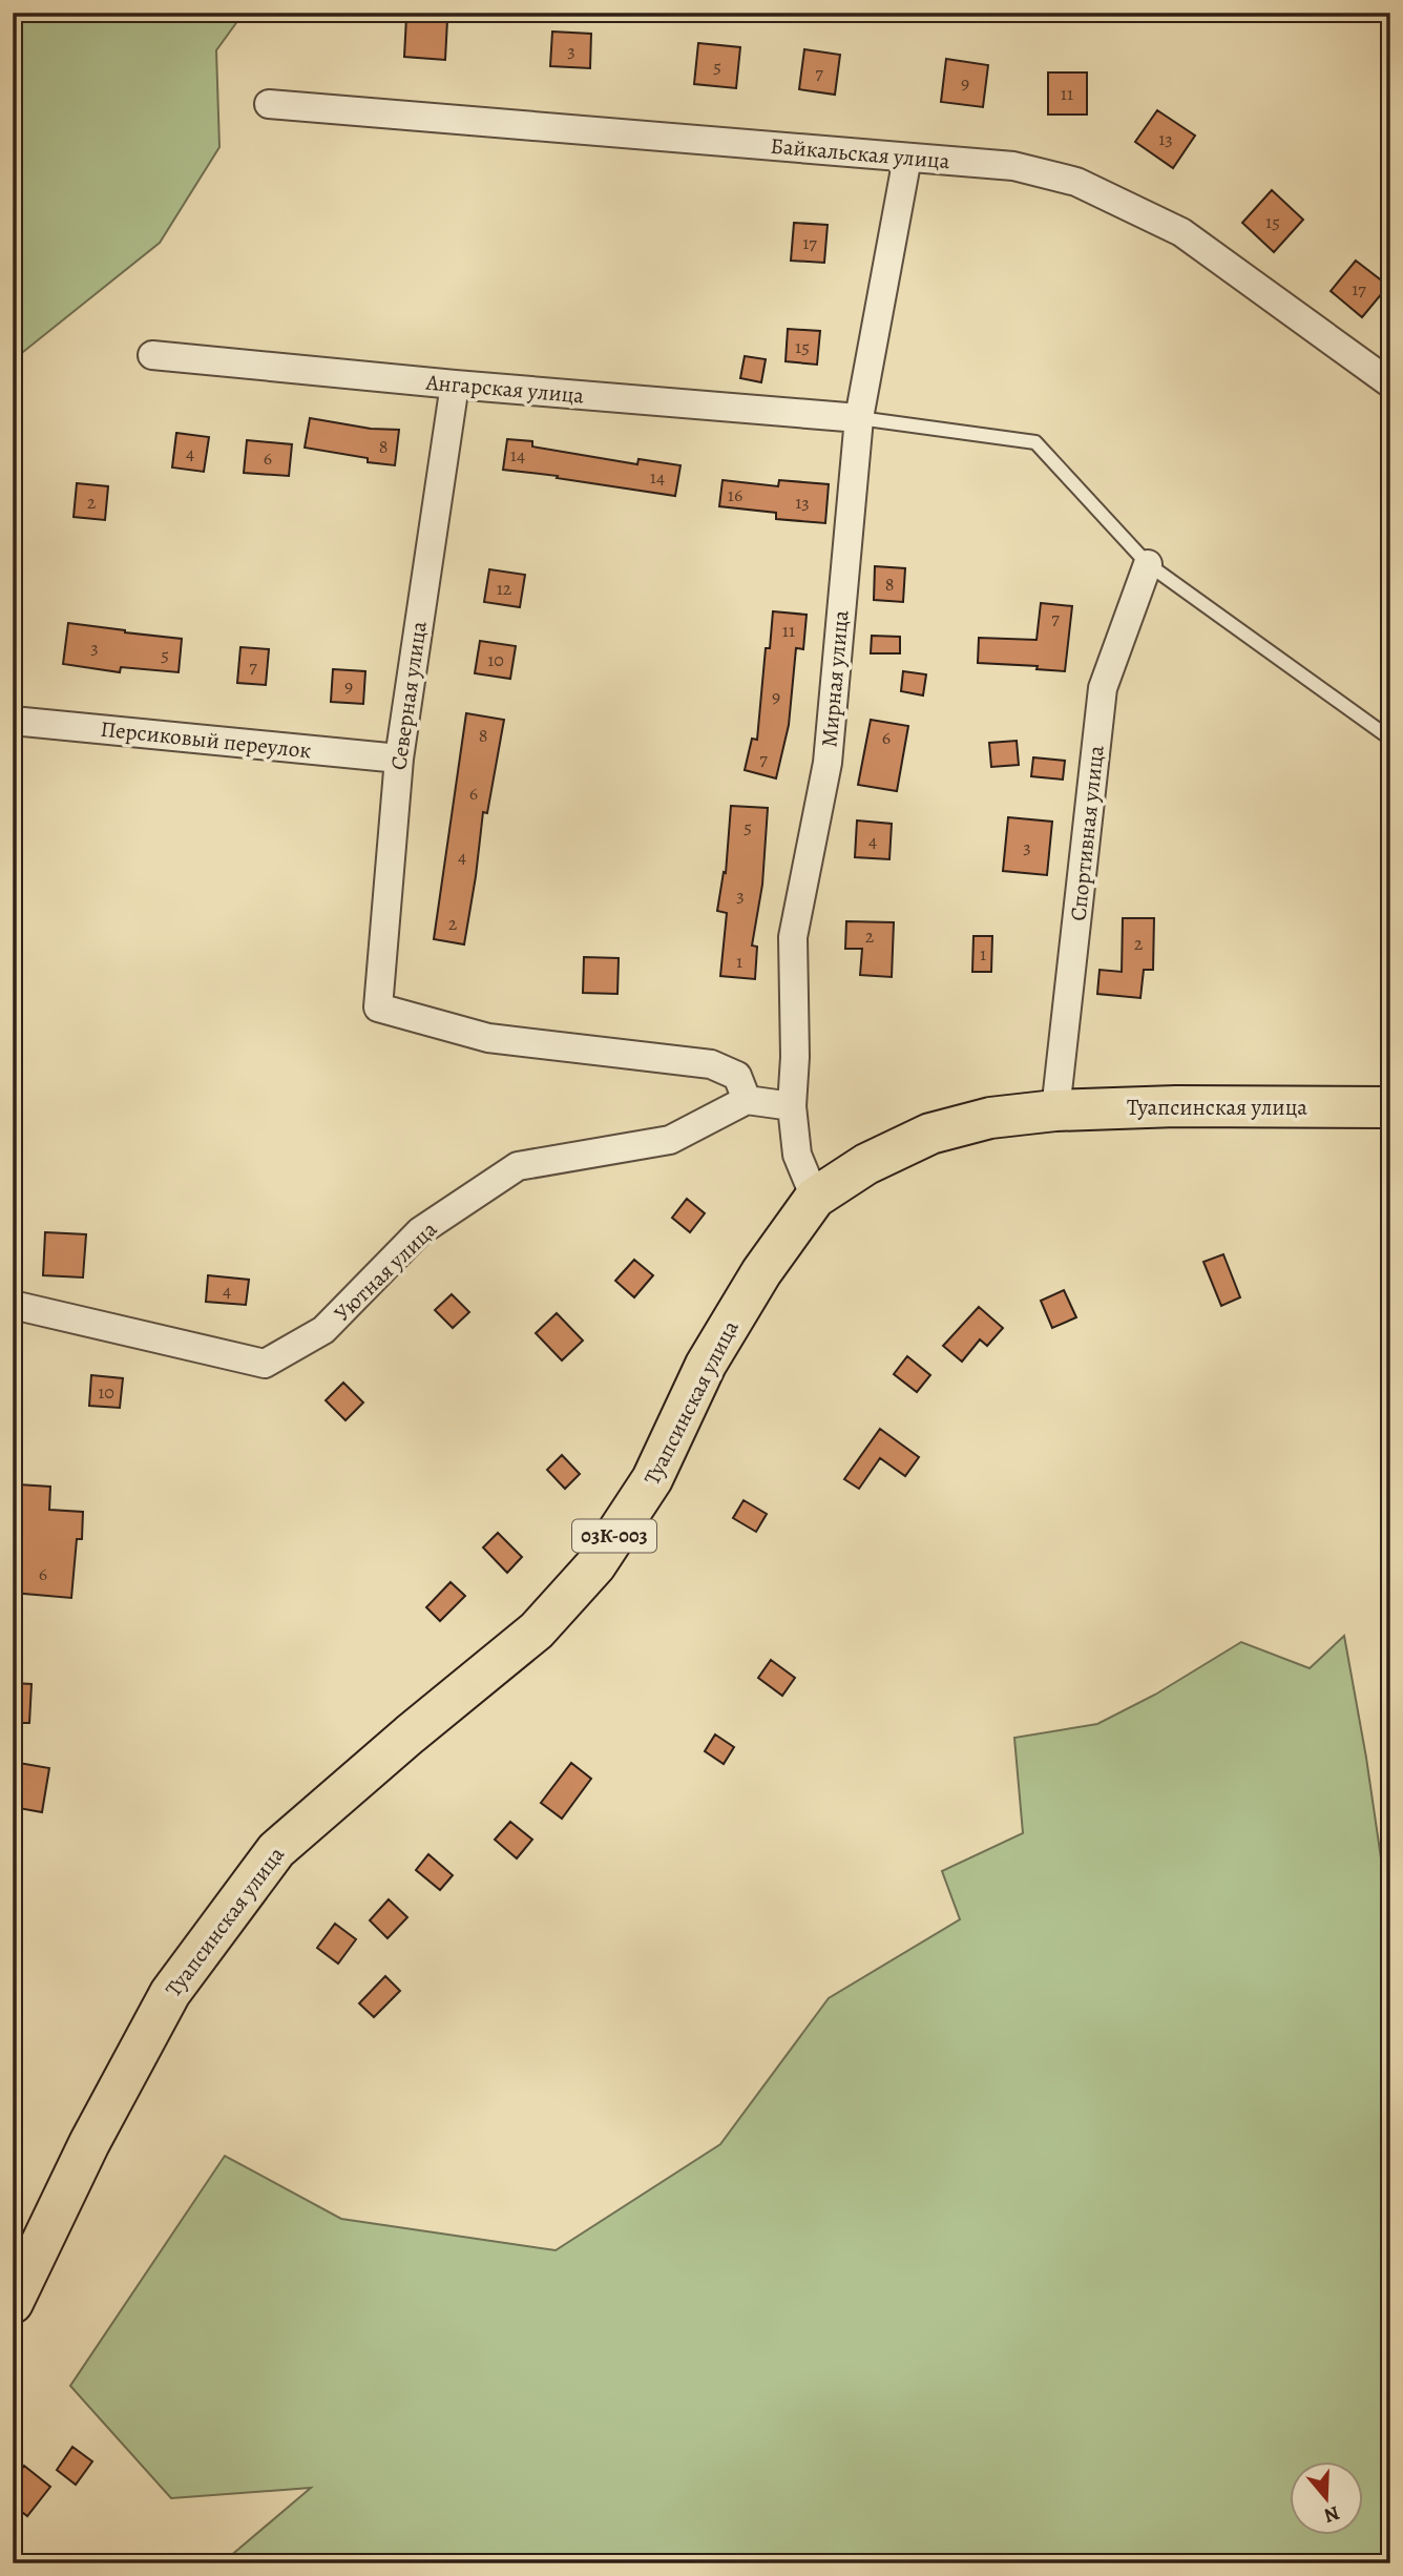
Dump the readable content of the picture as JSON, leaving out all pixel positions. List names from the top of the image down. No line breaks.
{"streets":{"main road":["Туапсинская улица","03К-003"],"street":["Байкальская улица","Ангарская улица","Мирная улица","Северная улица","Персиковый переулок","Спортивная улица","Уютная улица"]},"crossings":[["Байкальская улица","Мирная улица"],["Ангарская улица","Мирная улица"],["Ангарская улица","Северная улица"],["Мирная улица","Туапсинская улица"],["Северная улица","Персиковый переулок"],["Северная улица","Уютная улица"],["Спортивная улица","Туапсинская улица"]],"house_numbers":["3","5","7","9","11","13","15","17","17","15","8","4","14","6","14","16","2","13","8","12","7","11","3","5","10","7","9","9","8","6","7","6","5","4","3","4","3","2","2","2","1","1","4","10","6"],"north":"bottom"}
